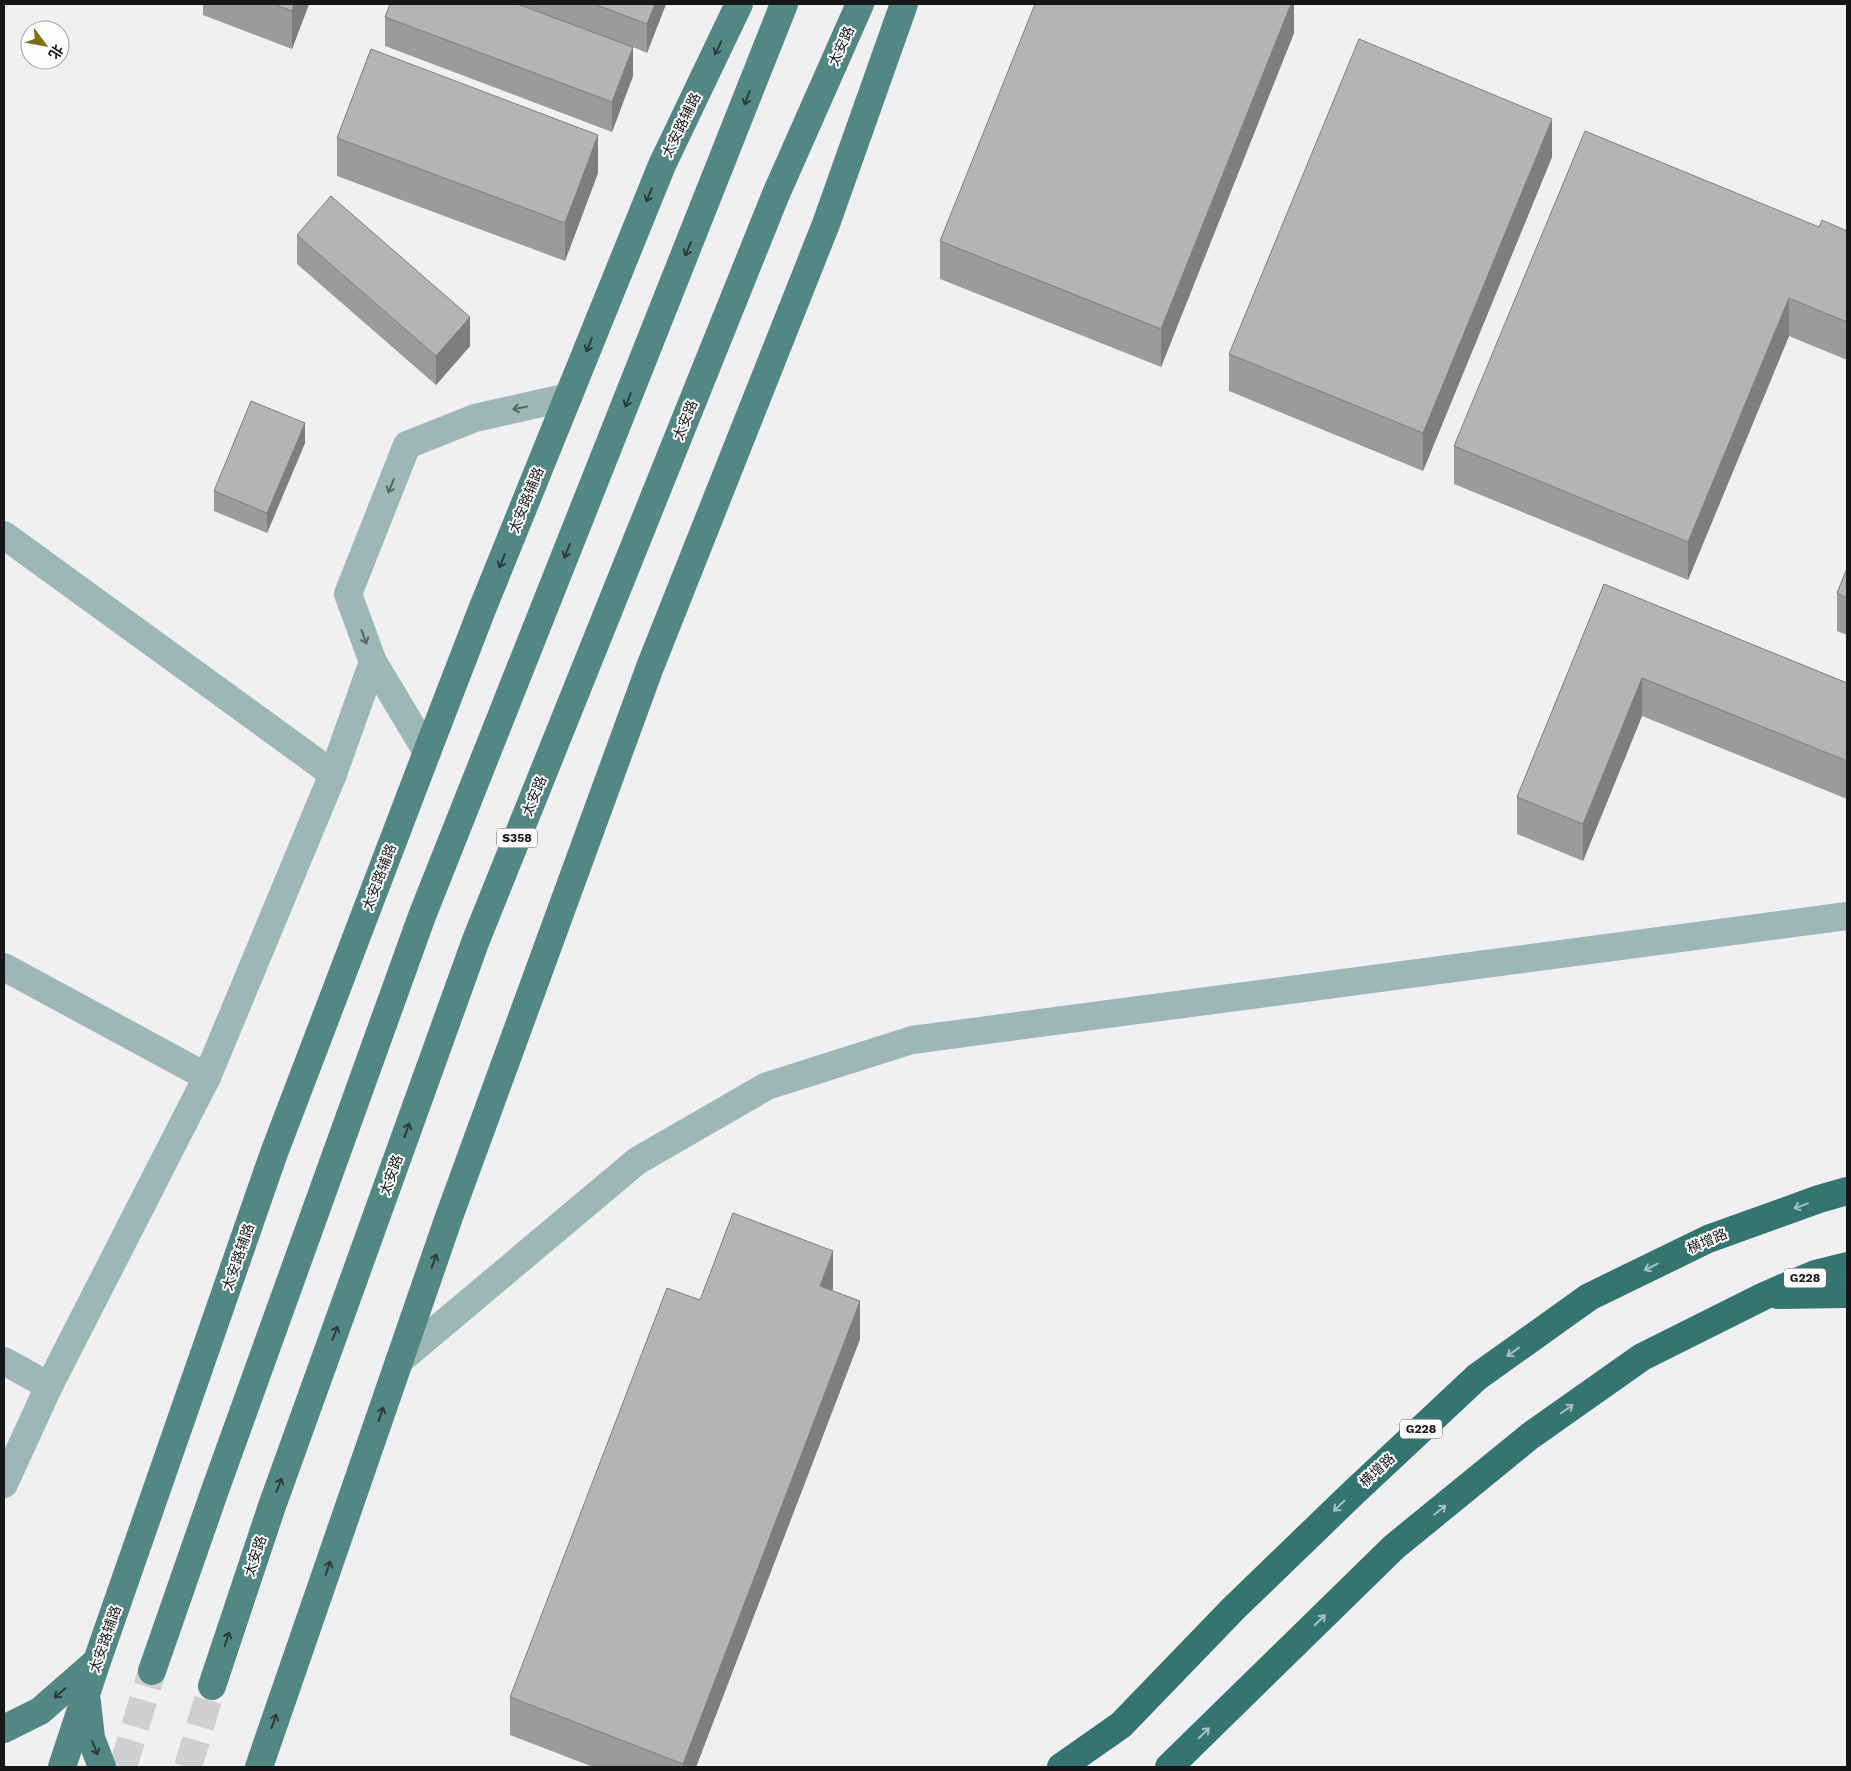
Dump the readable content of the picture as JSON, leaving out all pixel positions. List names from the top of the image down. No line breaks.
{"streets":{"highway":["横增路","G228"],"main road":["太安路","太安路辅路","S358"]},"north":"bottom right"}
